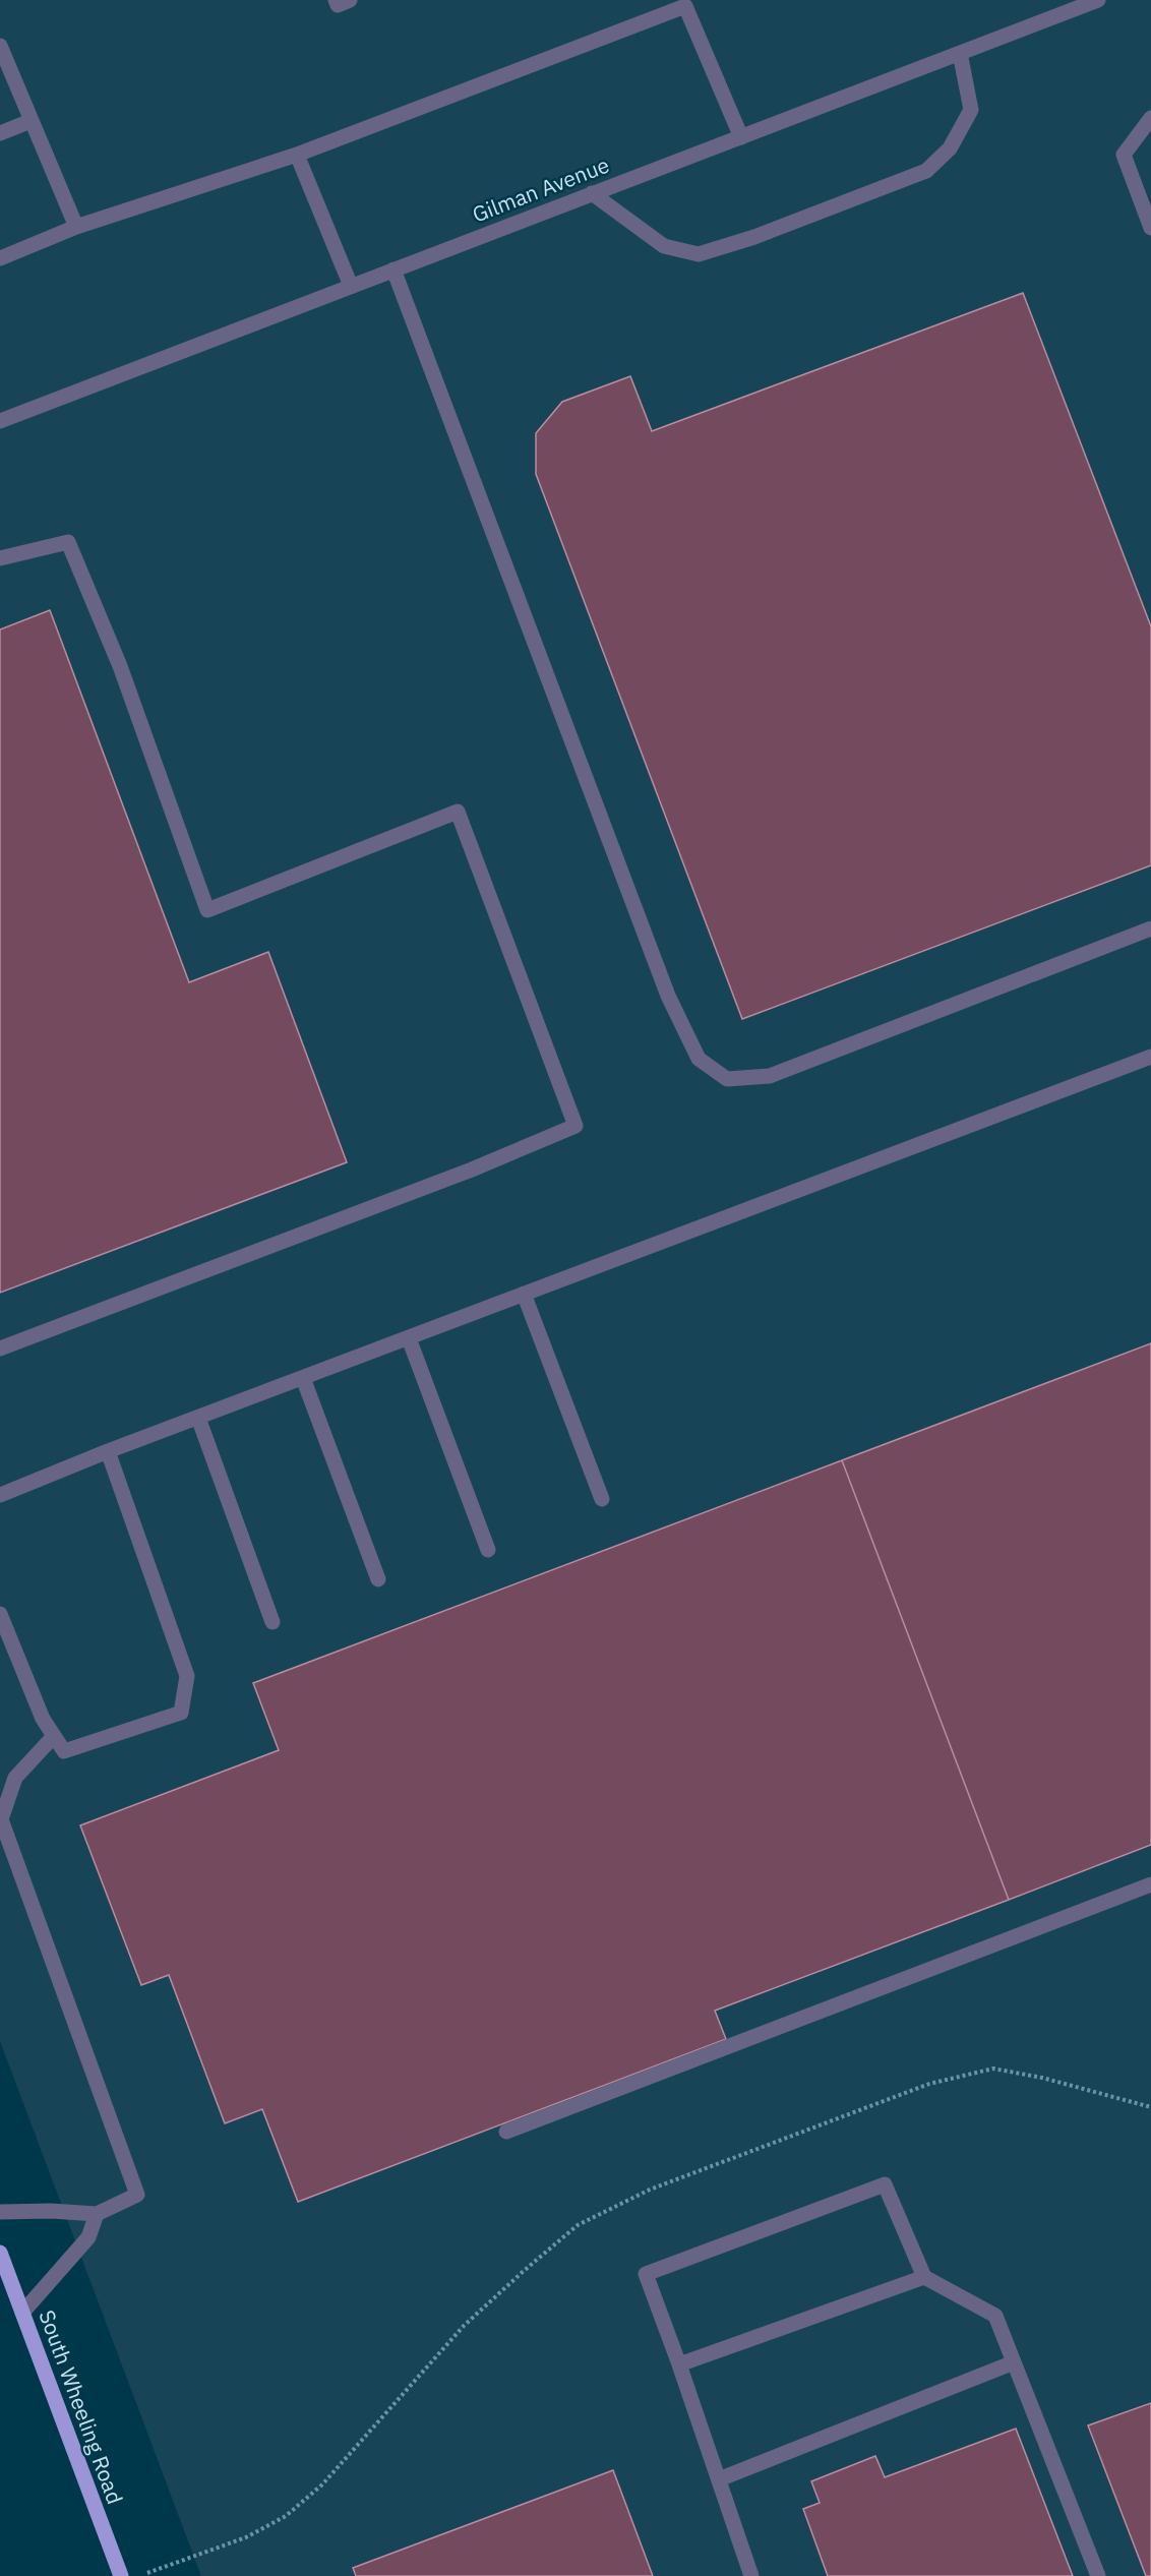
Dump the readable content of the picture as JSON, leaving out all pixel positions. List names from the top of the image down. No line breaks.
{"streets":{"main road":["South Wheeling Road"],"street":["Gilman Avenue"]}}
